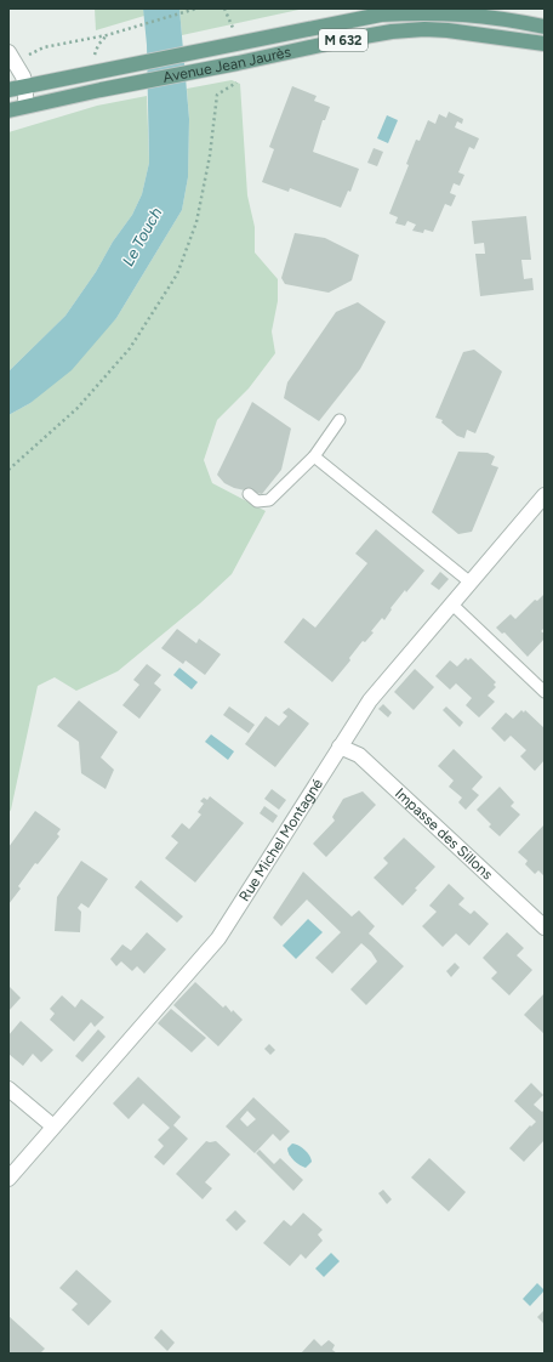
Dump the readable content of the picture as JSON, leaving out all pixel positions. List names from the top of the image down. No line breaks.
{"streets":{"main road":["M 632","Avenue Jean Jaurès"],"street":["Impasse des Sillons","Rue Michel Montagné"]},"crossings":[["M 632","Avenue Jean Jaurès"],["Impasse des Sillons","Rue Michel Montagné"]],"water":["Le Touch"]}
